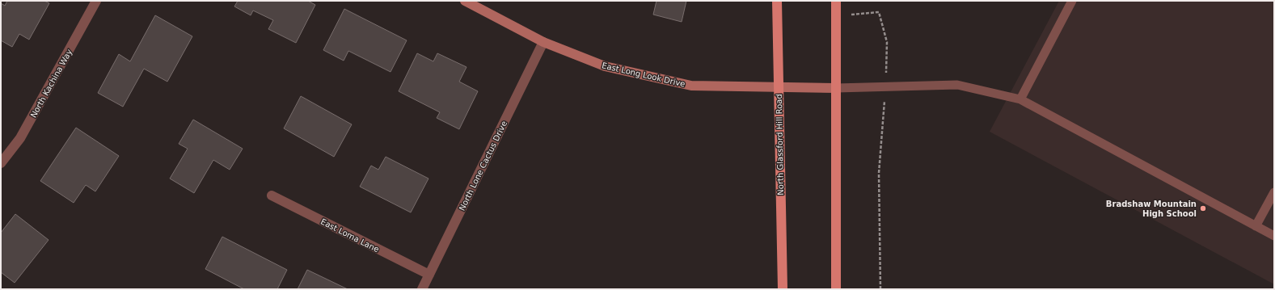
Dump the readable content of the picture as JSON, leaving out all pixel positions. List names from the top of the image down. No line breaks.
{"streets":{"main road":["North Glassford Hill Road"],"street":["East Long Look Drive","North Kachina Way","North Lone Cactus Drive","East Loma Lane"]},"crossings":[["East Long Look Drive","North Glassford Hill Road"],["East Long Look Drive","North Lone Cactus Drive"],["North Lone Cactus Drive","East Loma Lane"]],"places":["Bradshaw Mountain High School"]}
